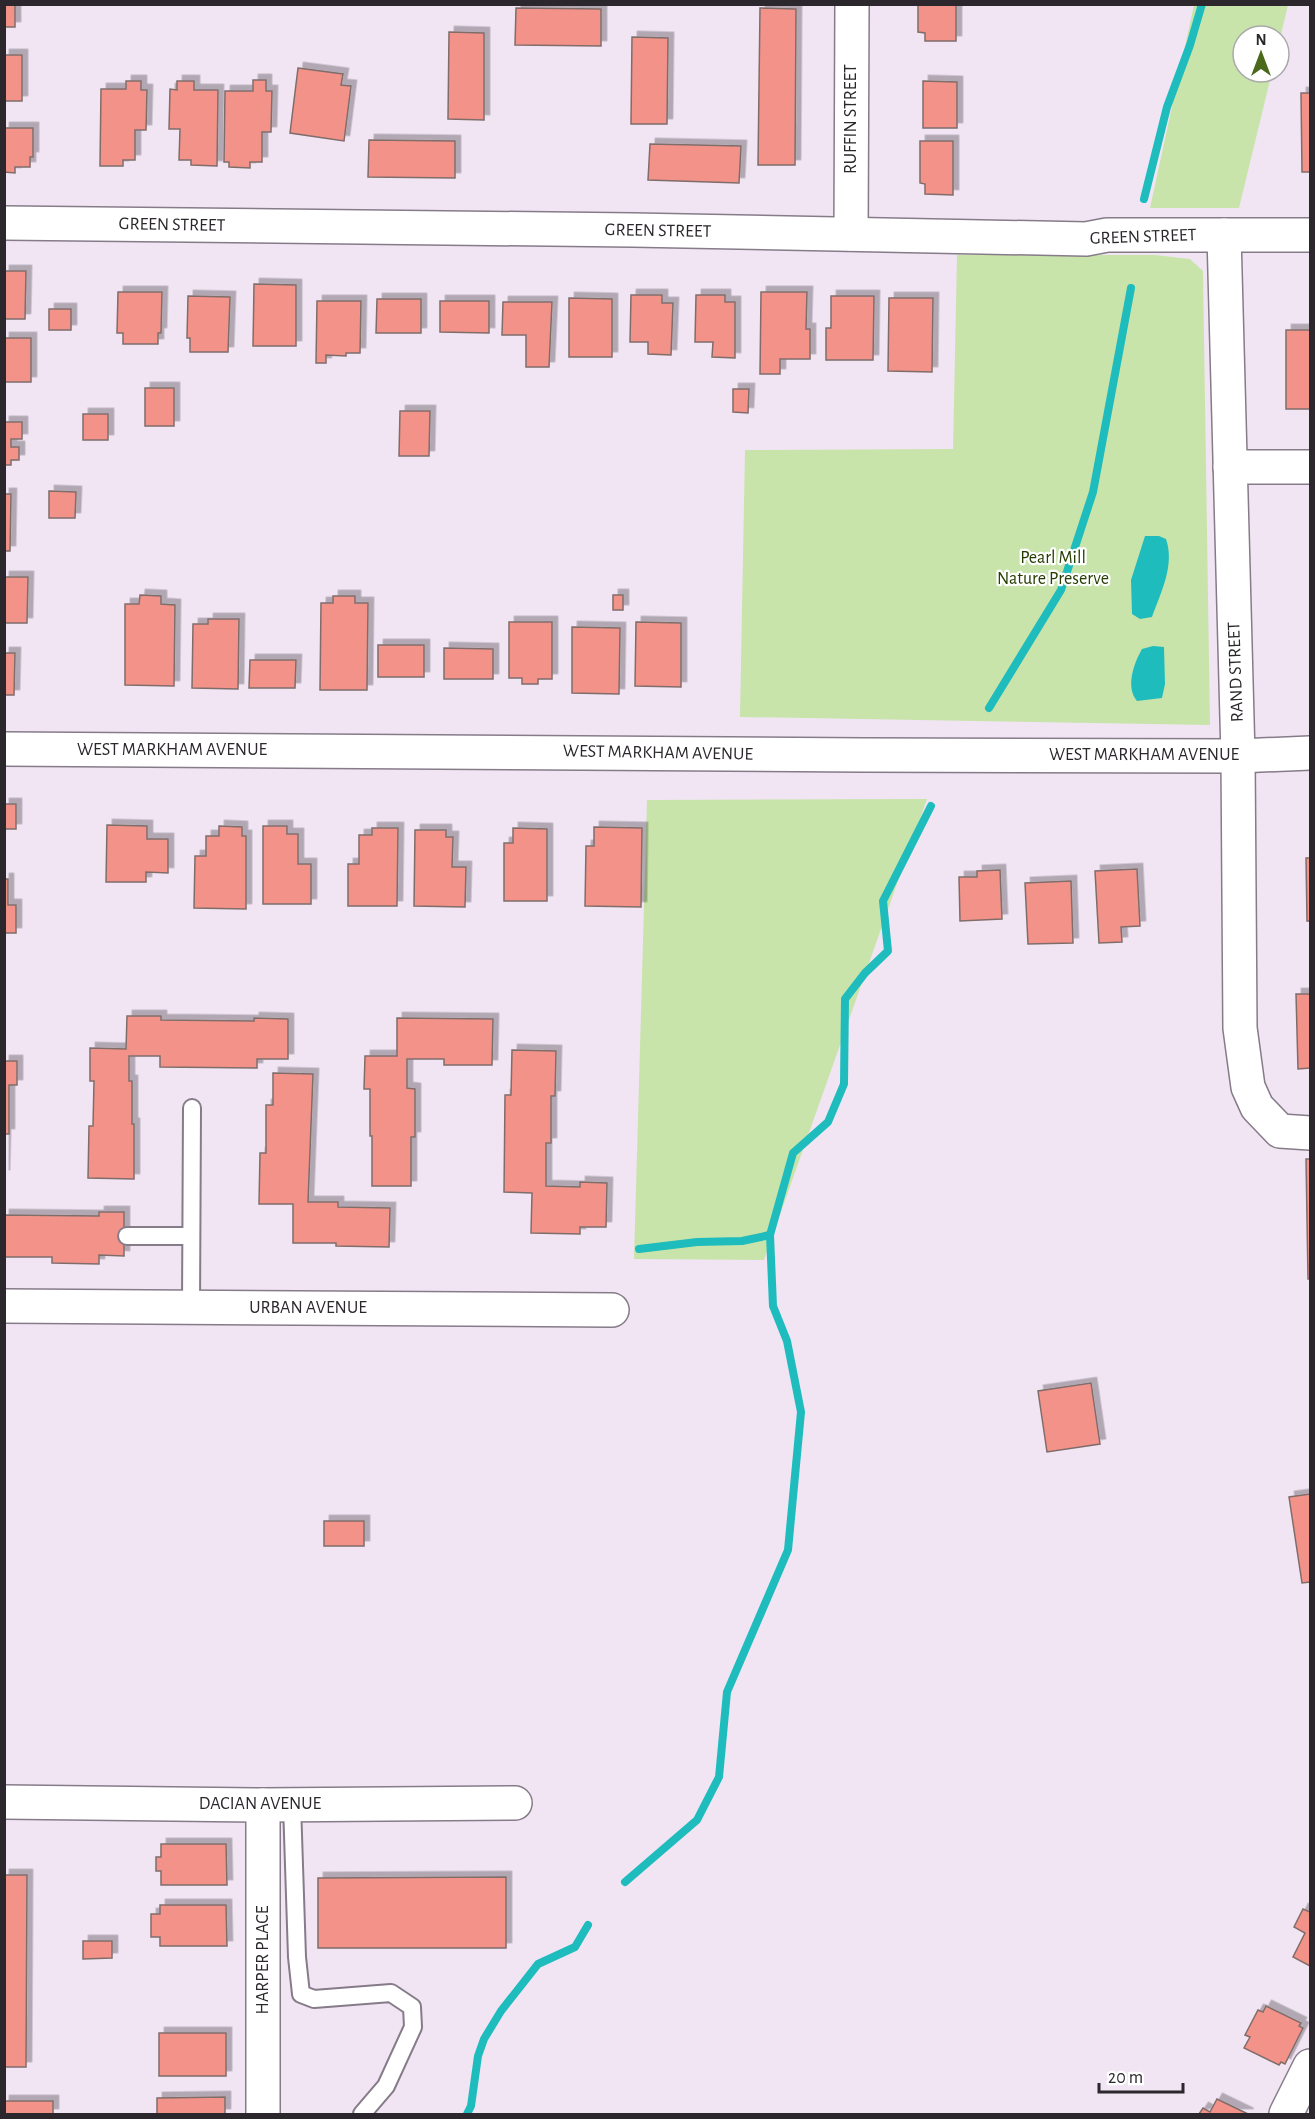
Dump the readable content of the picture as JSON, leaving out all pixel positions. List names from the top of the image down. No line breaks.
{"streets":{"street":["RUFFIN STREET","GREEN STREET","RAND STREET","WEST MARKHAM AVENUE","URBAN AVENUE","DACIAN AVENUE","HARPER PLACE"]},"crossings":[["RUFFIN STREET","GREEN STREET"],["GREEN STREET","RAND STREET"],["RAND STREET","WEST MARKHAM AVENUE"],["DACIAN AVENUE","HARPER PLACE"]],"parks":["Pearl Mill Nature Preserve"],"scale_bar":"20 m","north":"top"}
